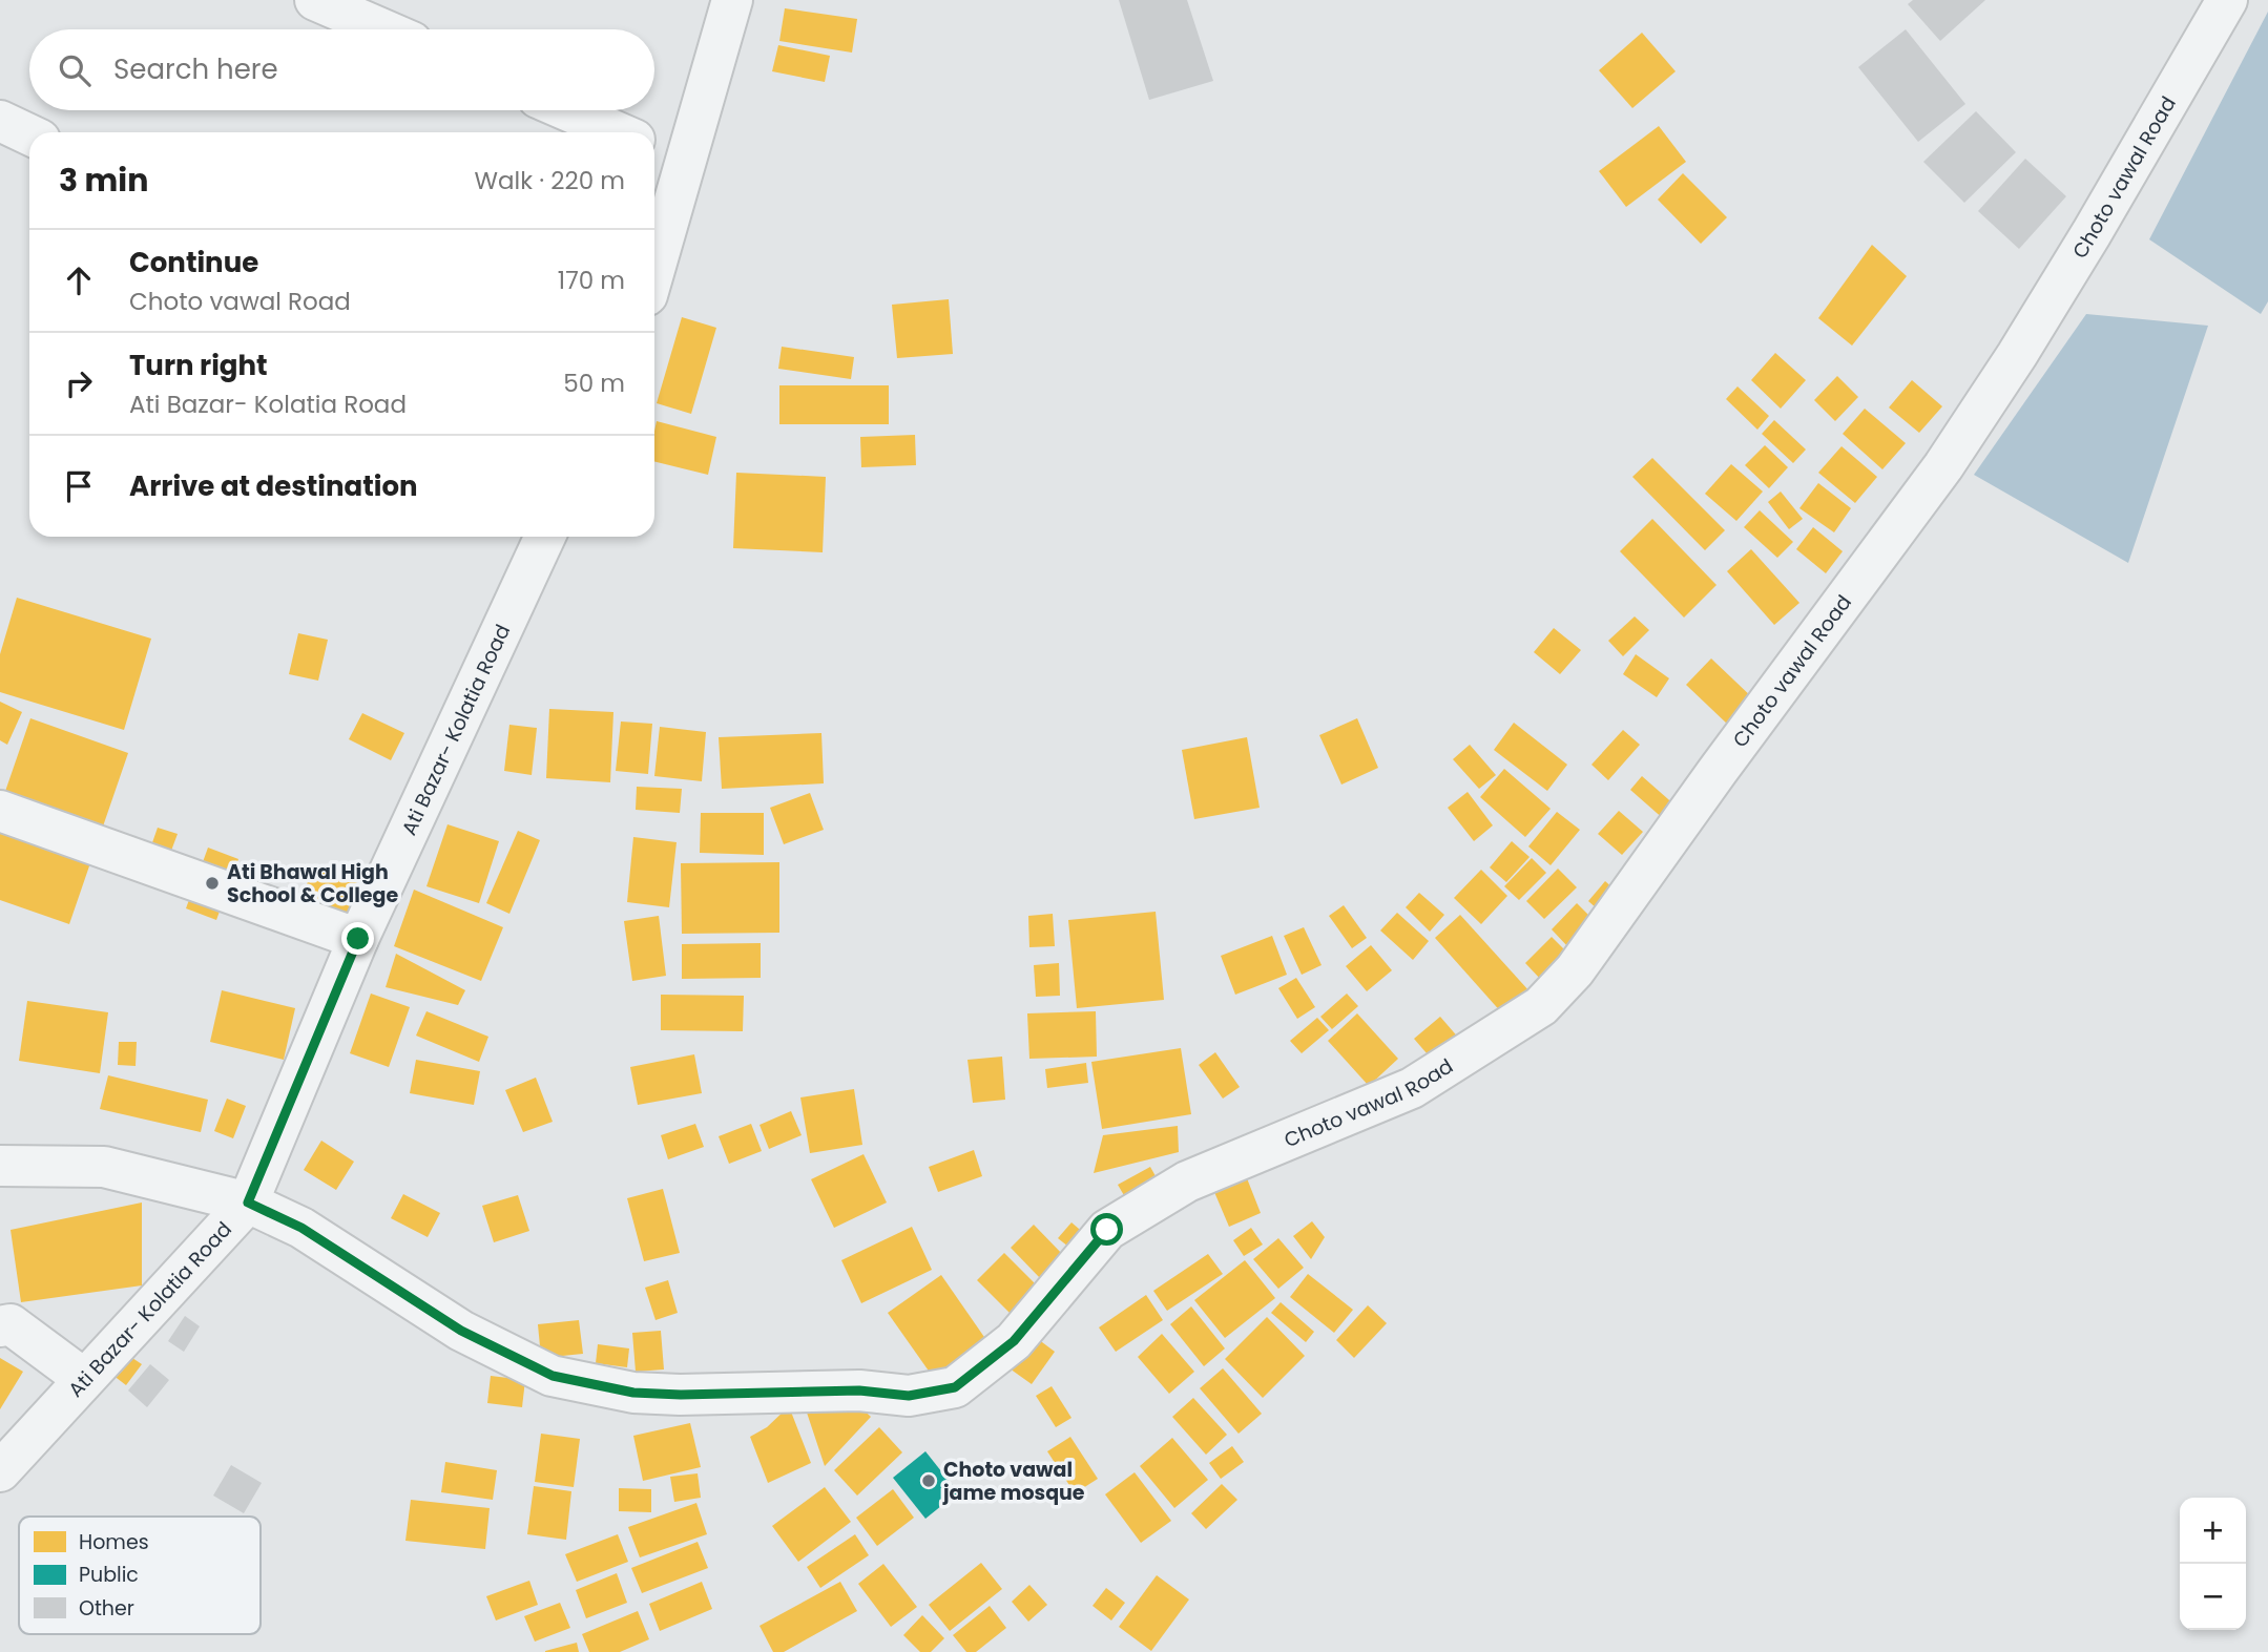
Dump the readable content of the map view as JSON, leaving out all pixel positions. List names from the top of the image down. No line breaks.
{"streets":{"street":["Choto vawal Road","Ati Bazar- Kolatia Road"]},"crossings":[["Choto vawal Road","Ati Bazar- Kolatia Road"]],"places":["Ati Bhawal High School & College","Choto vawal jame mosque"],"legend":["Homes","Public","Other"],"page":{"search":"Search here","heading":["3 min","Walk · 220 m"],"list":[["Continue","Choto vawal Road","170 m"],["Turn right","Ati Bazar- Kolatia Road","50 m"],"Arrive at destination"],"map_buttons":["+","−"]}}
